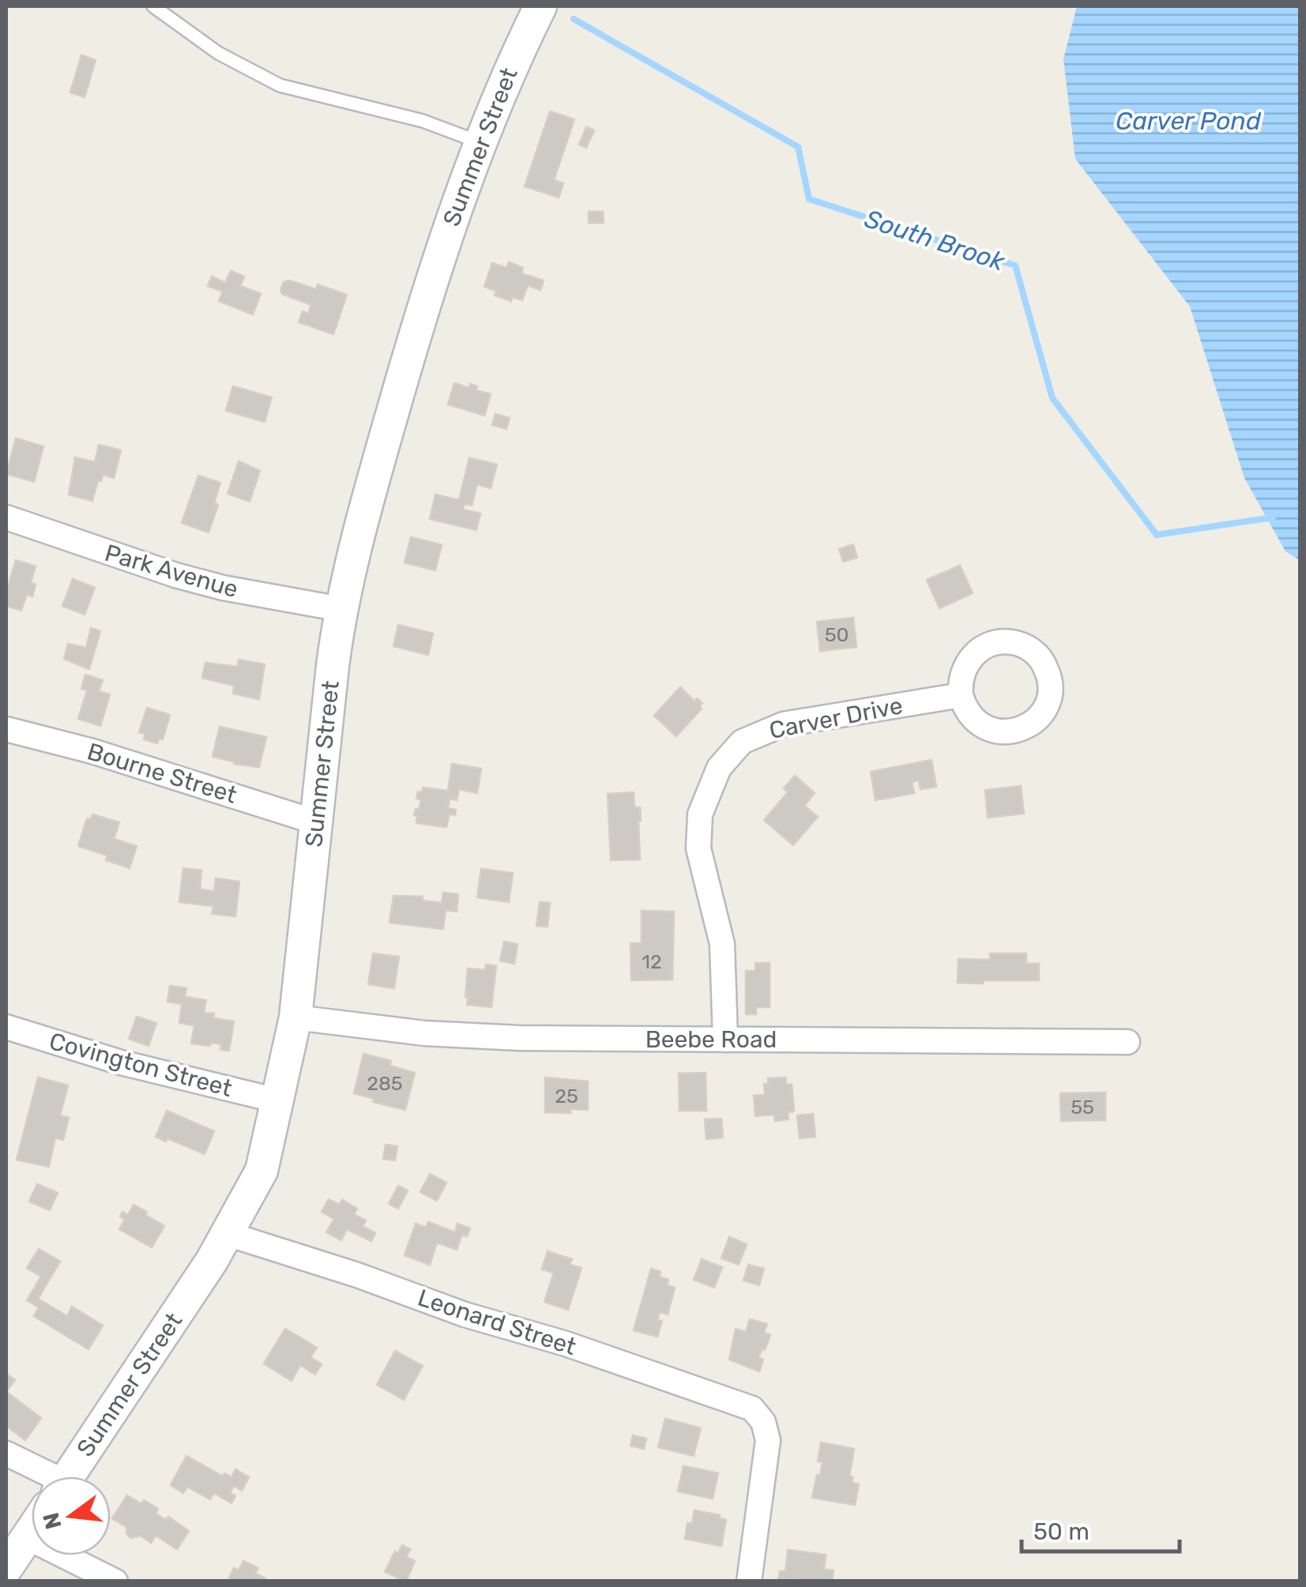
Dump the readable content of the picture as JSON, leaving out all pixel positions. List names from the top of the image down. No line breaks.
{"streets":{"main road":["Summer Street"],"street":["Park Avenue","Carver Drive","Bourne Street","Beebe Road","Covington Street","Leonard Street"]},"crossings":[["Summer Street","Park Avenue"],["Summer Street","Bourne Street"],["Summer Street","Beebe Road"],["Summer Street","Covington Street"],["Summer Street","Leonard Street"],["Carver Drive","Beebe Road"]],"water":["Carver Pond","South Brook"],"house_numbers":["50","12","285","25","55"],"scale_bar":"50 m","north":"left"}
